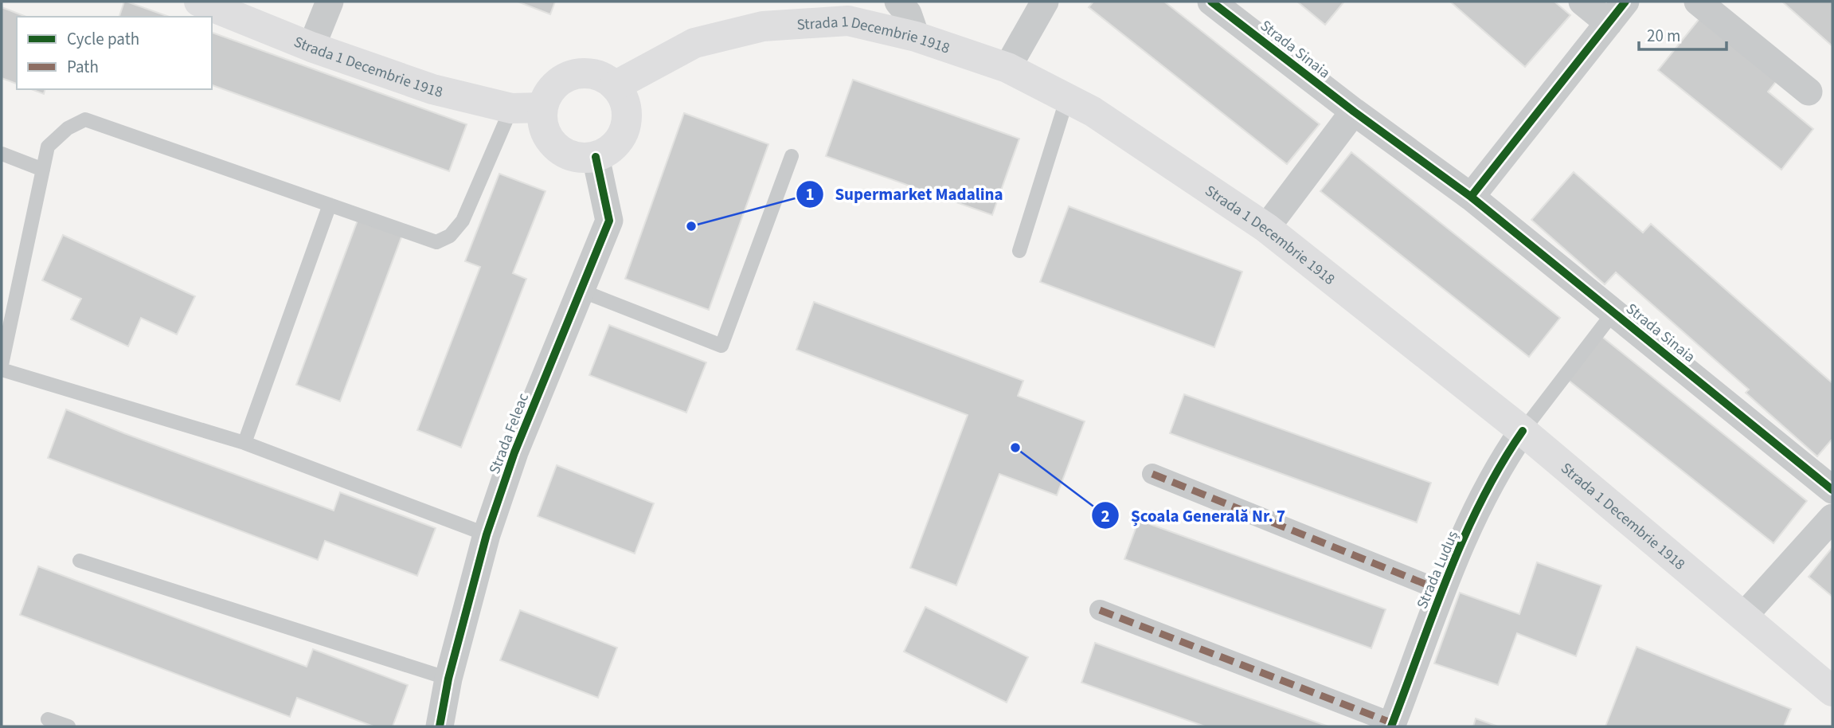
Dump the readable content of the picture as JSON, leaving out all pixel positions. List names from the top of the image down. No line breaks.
{"streets":{"main road":["Strada 1 Decembrie 1918"],"street":["Strada Sinaia","Strada Feleac","Strada Luduș"]},"crossings":[["Strada 1 Decembrie 1918","Strada Feleac"],["Strada 1 Decembrie 1918","Strada Luduș"]],"places":["Supermarket Madalina","Școala Generală Nr. 7"],"legend":["Cycle path","Path"],"scale_bar":"20 m"}
